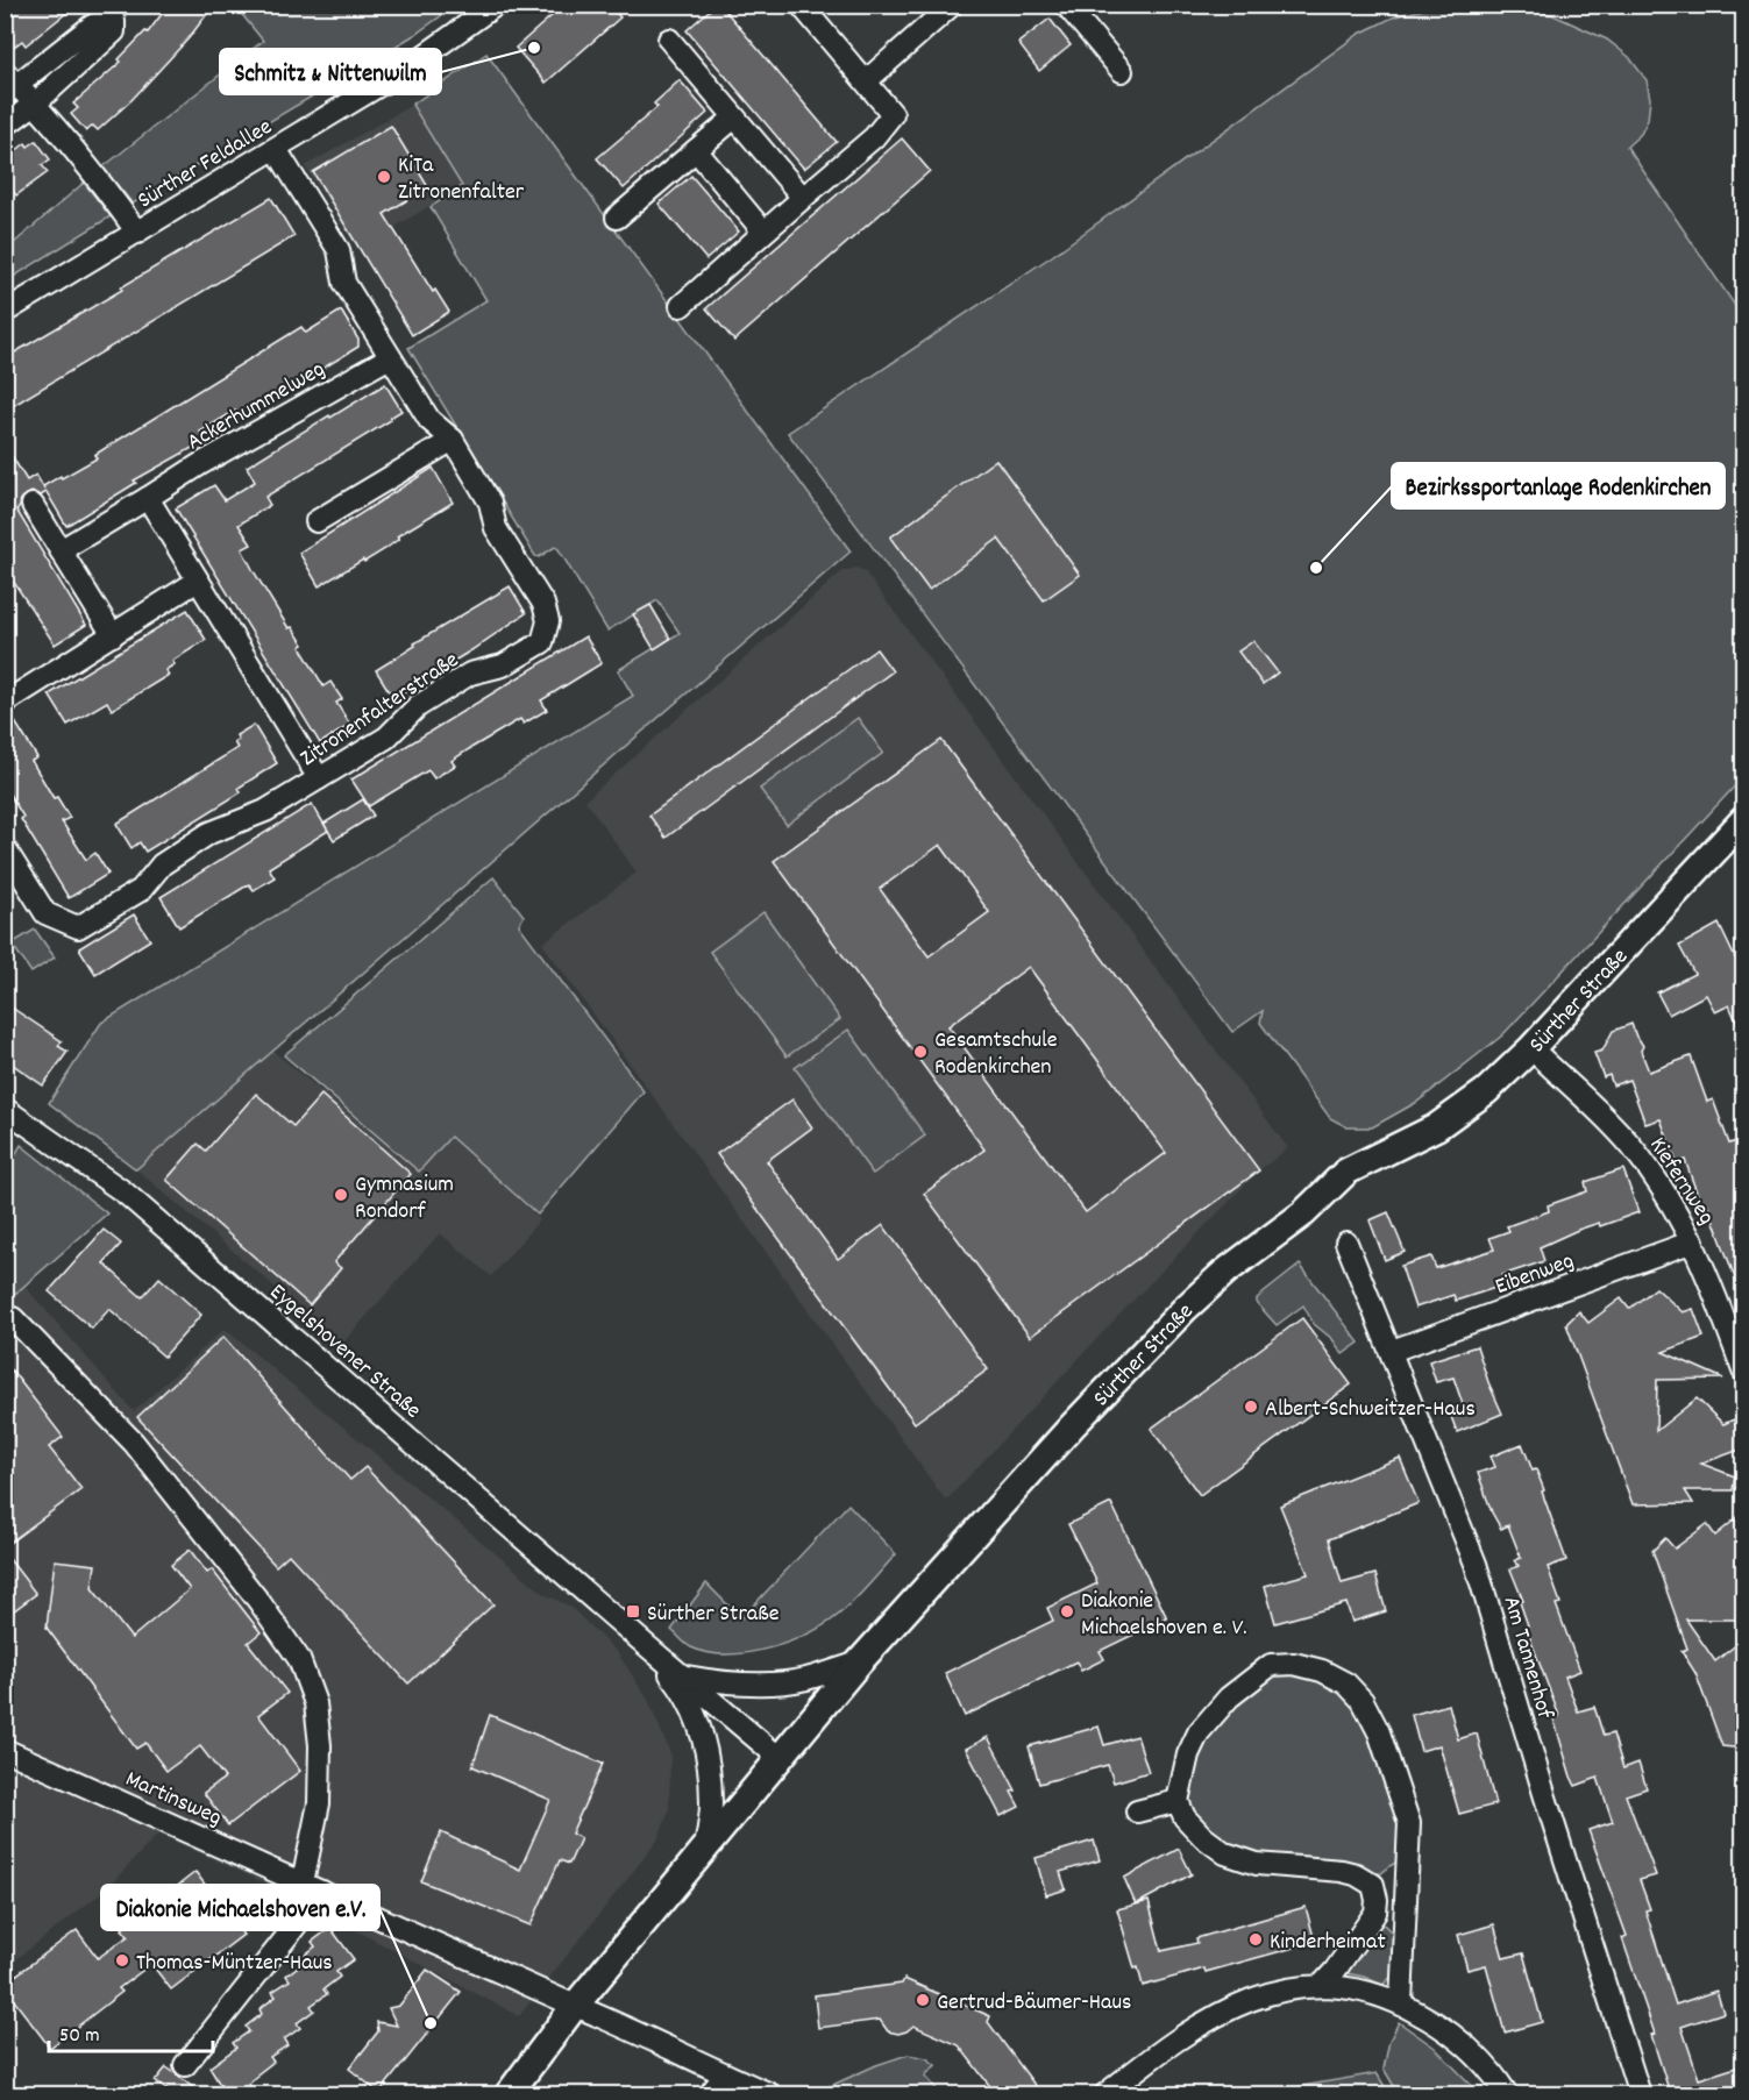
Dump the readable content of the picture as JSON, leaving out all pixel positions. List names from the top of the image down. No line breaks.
{"streets":{"street":["Sürther Feldallee","Ackerhummelweg","Zitronenfalterstraße","Sürther Straße","Kiefernweg","Eibenweg","Eygelshovener Straße","Am Tannenhof","Martinsweg"]},"crossings":[["Sürther Feldallee","Zitronenfalterstraße"],["Ackerhummelweg","Zitronenfalterstraße"],["Sürther Straße","Kiefernweg"],["Sürther Straße","Eygelshovener Straße"],["Sürther Straße","Martinsweg"],["Kiefernweg","Eibenweg"],["Eibenweg","Am Tannenhof"]],"places":{"other":["Schmitz & Nittenwilm","KiTa Zitronenfalter","Bezirkssportanlage Rodenkirchen","Gesamtschule Rodenkirchen","Gymnasium Rondorf","Albert-Schweitzer-Haus","Diakonie Michaelshoven e. V.","Kinderheimat","Thomas-Müntzer-Haus","Gertrud-Bäumer-Haus","Diakonie Michaelshoven e.V."],"transit":["Sürther Straße"]},"scale_bar":"50 m"}
